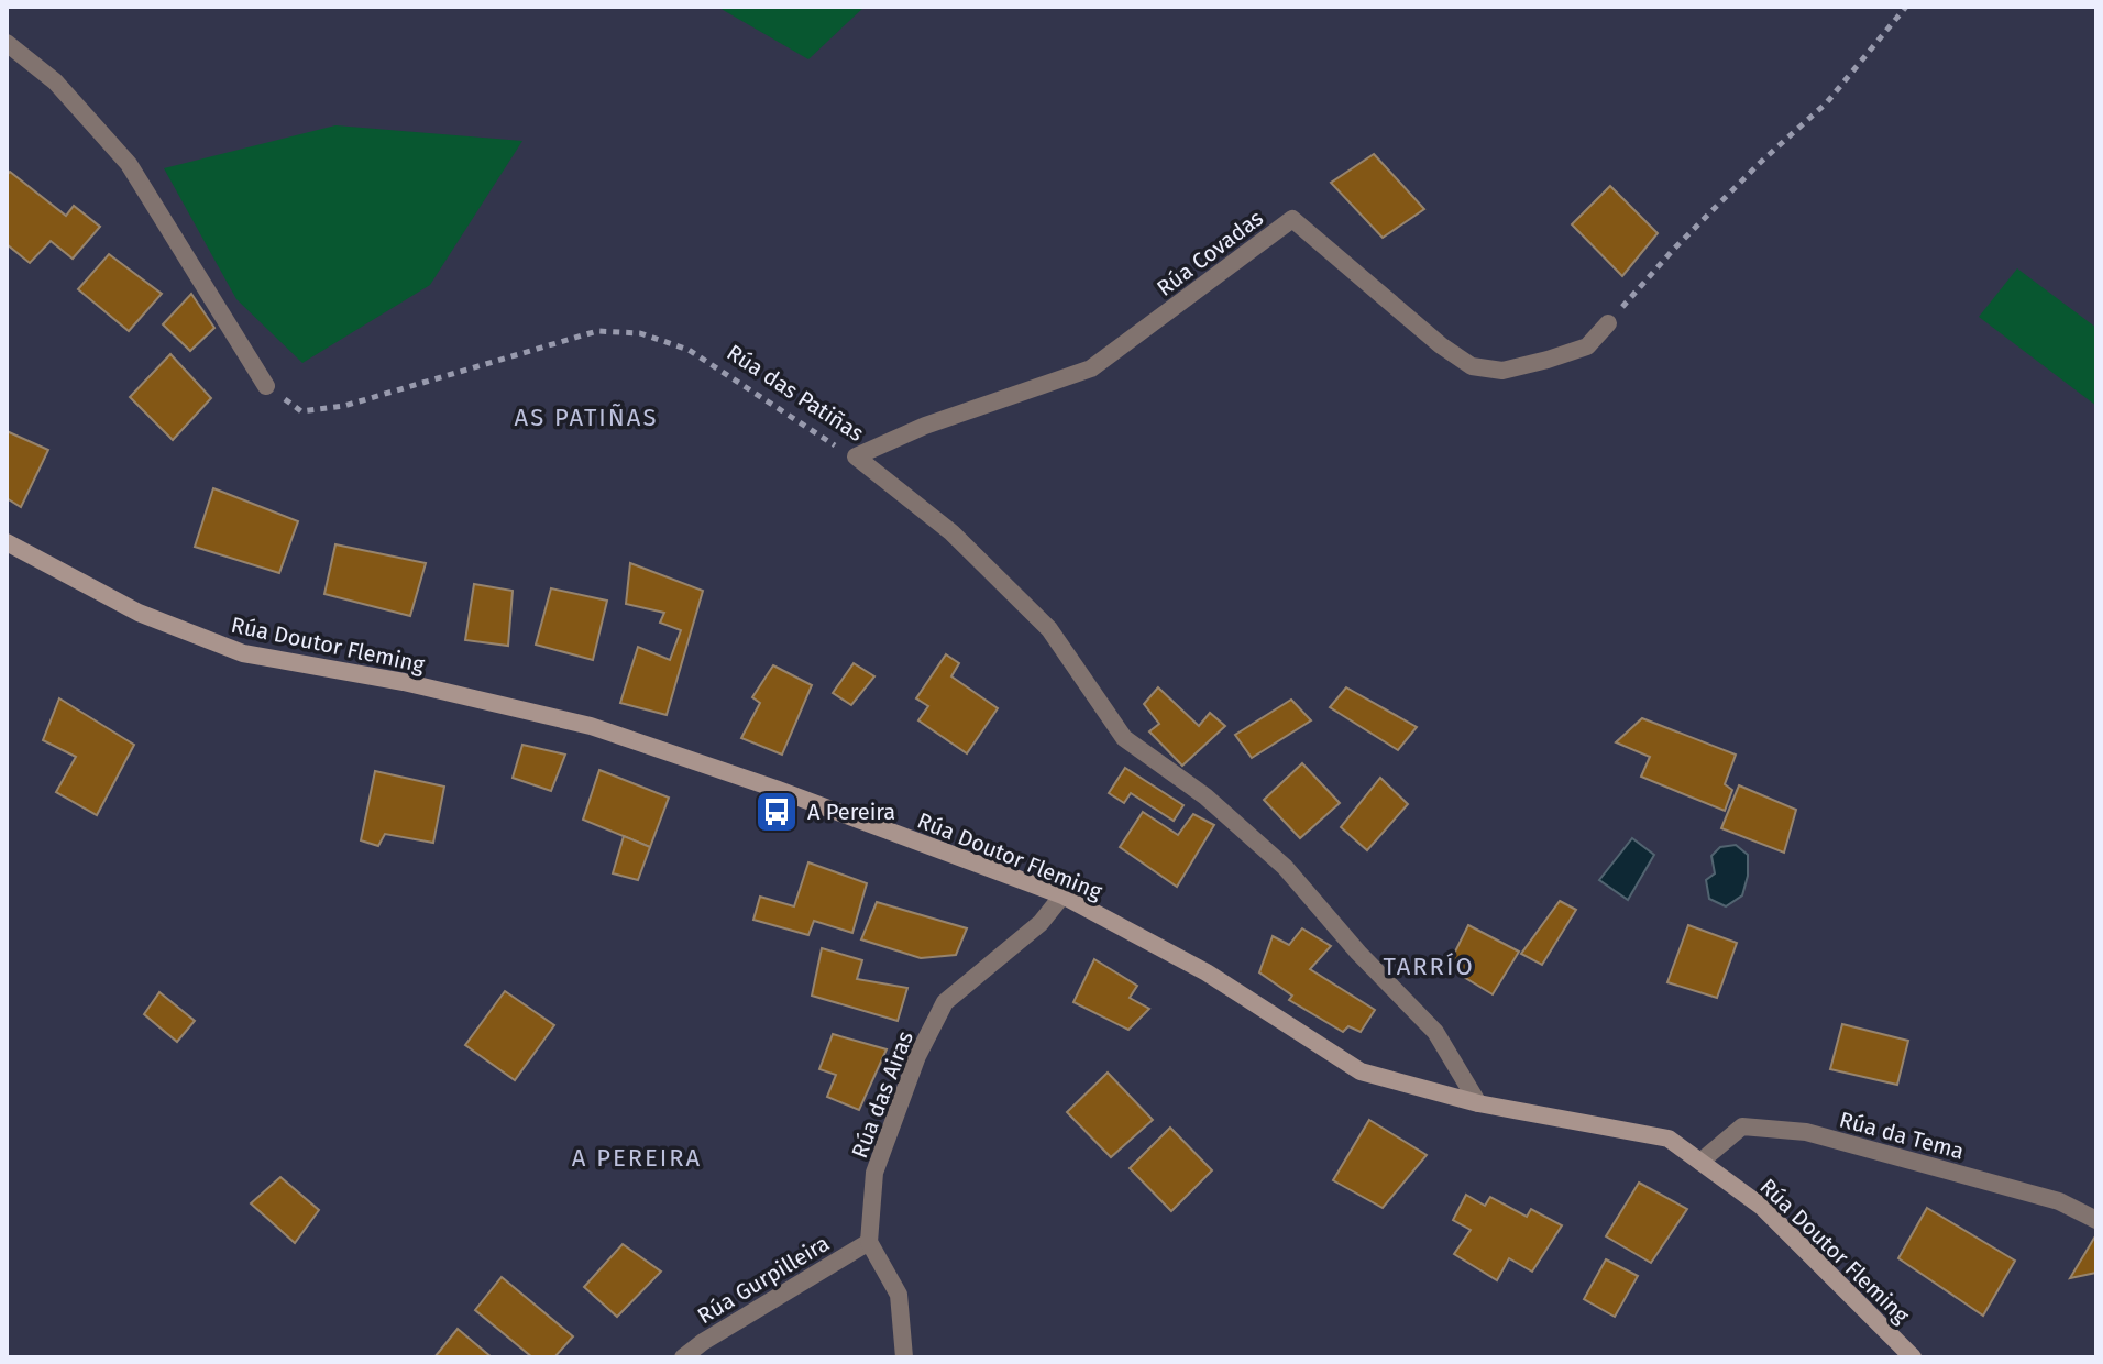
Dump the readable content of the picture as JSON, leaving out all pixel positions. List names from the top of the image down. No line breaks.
{"streets":{"main road":["Rúa Doutor Fleming"],"street":["Rúa Covadas","Rúa das Patiñas","Rúa das Airas","Rúa da Tema","Rúa Gurpilleira"]},"crossings":[["Rúa Covadas","Rúa das Patiñas"],["Rúa das Patiñas","Rúa Doutor Fleming"],["Rúa Doutor Fleming","Rúa das Airas"],["Rúa Doutor Fleming","Rúa da Tema"],["Rúa das Airas","Rúa Gurpilleira"]],"districts":["AS PATIÑAS","TARRÍO","A PEREIRA"],"places":{"bus stop":["A Pereira"]}}
